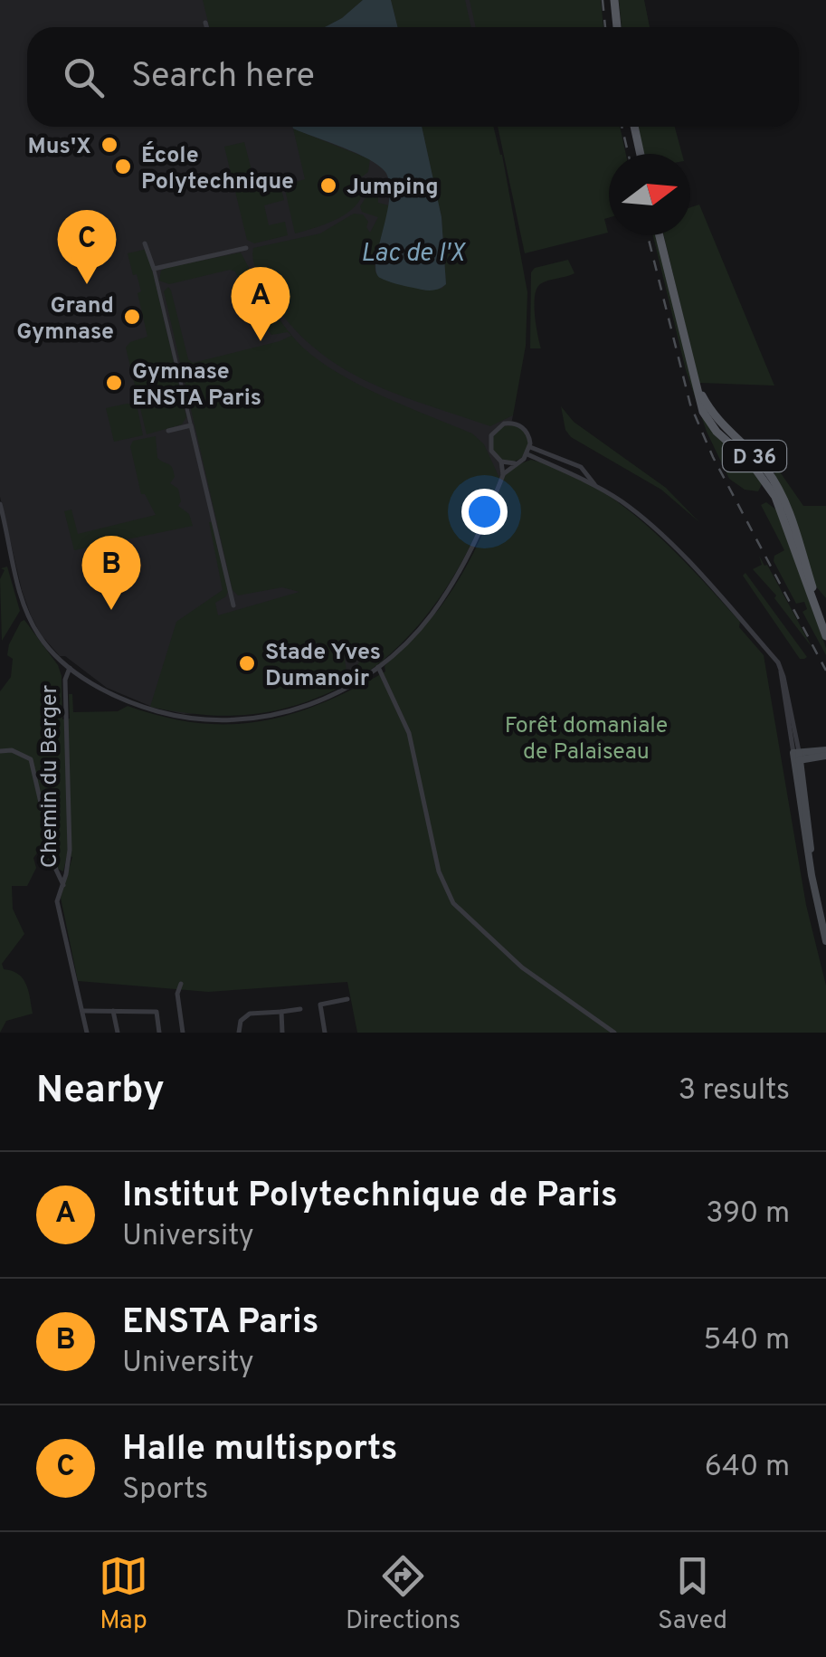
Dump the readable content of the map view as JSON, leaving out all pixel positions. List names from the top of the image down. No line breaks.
{"streets":{"main road":["D 36"],"street":["Chemin du Berger"]},"water":["Lac de l'X"],"parks":["Forêt domaniale de Palaiseau"],"places":["Mus'X","École Polytechnique","Jumping","Grand Gymnase","Gymnase ENSTA Paris","Stade Yves Dumanoir"],"north":"right","page":{"search":"Search here","pins":["C","A","B"],"heading":["Nearby","3 results"],"list":[{"mark":"A","name":"Institut Polytechnique de Paris","note":"University","value":"390 m"},{"mark":"B","name":"ENSTA Paris","note":"University","value":"540 m"},{"mark":"C","name":"Halle multisports","note":"Sports","value":"640 m"}],"nav":["Map","Directions","Saved"]}}
